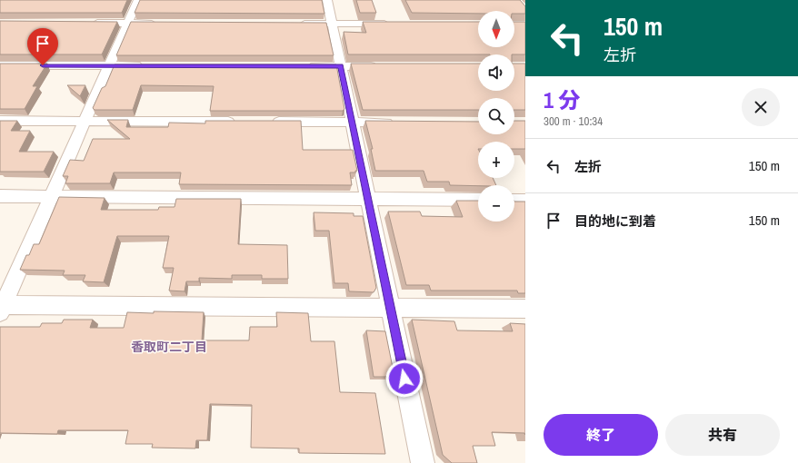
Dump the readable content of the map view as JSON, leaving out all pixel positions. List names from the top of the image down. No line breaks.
{"districts":["香取町二丁目"],"north":"bottom","page":{"turn":["150 m","左折"],"map_buttons":["+","−"],"heading":["1 分","300 m · 10:34"],"list":[{"name":"左折","value":"150 m"},{"name":"目的地に到着","value":"150 m"}],"buttons":["終了","共有"]}}
